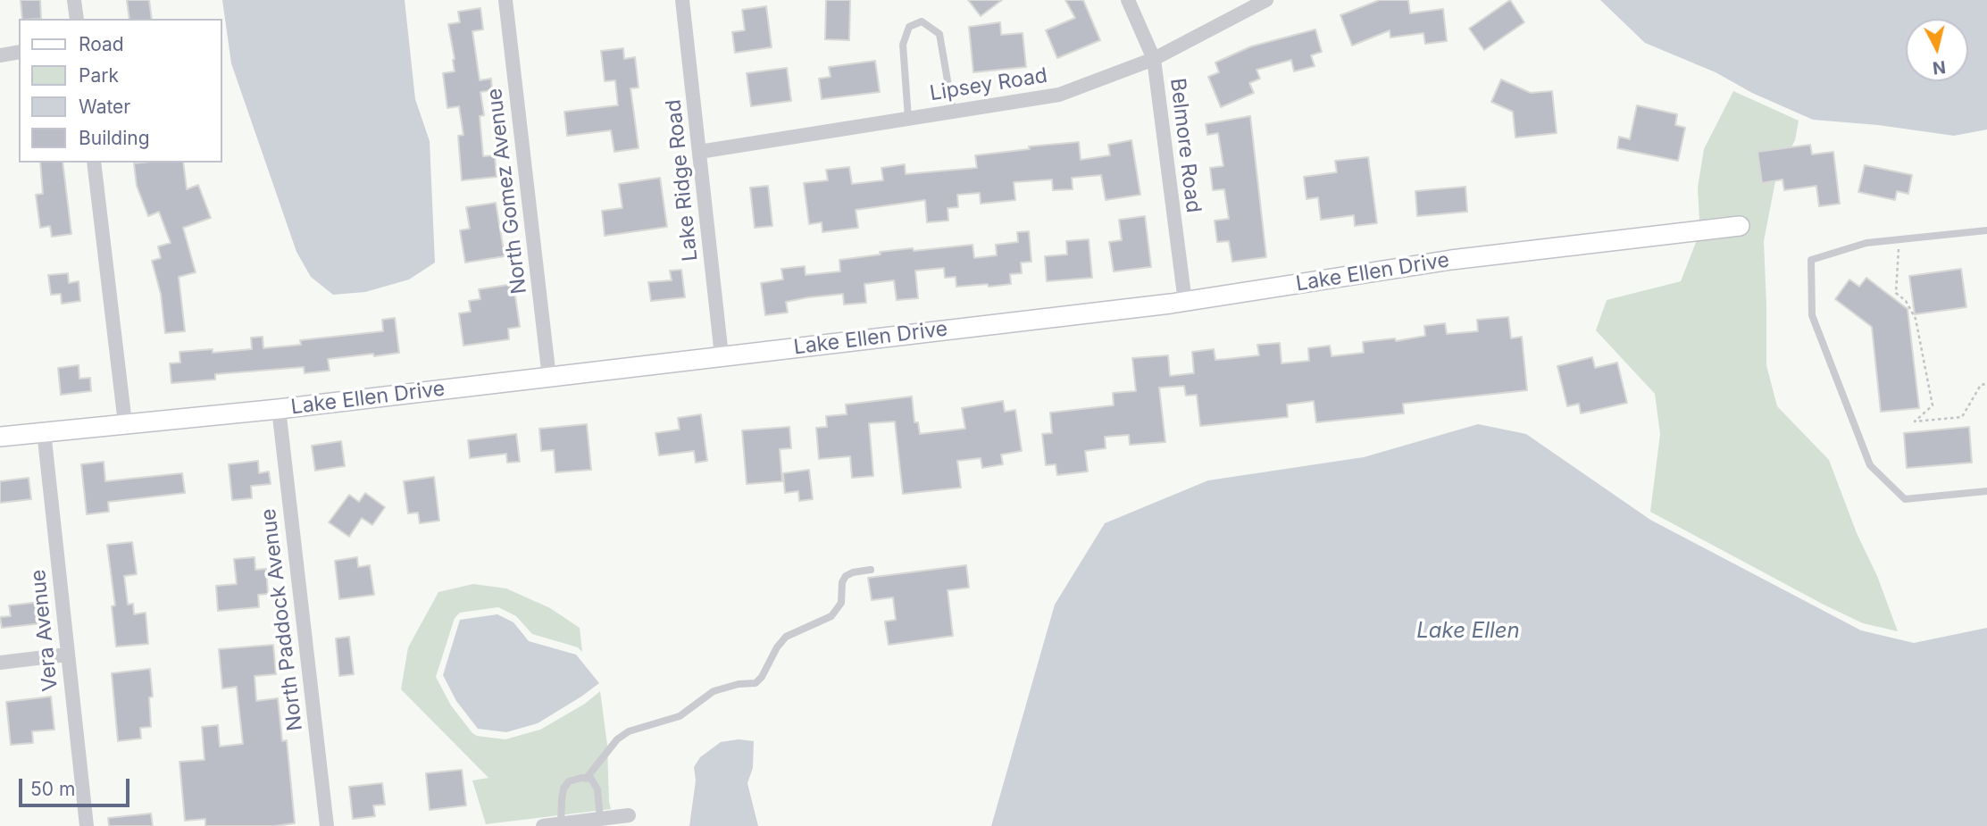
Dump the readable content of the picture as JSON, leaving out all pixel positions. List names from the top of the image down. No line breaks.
{"streets":{"street":["Lipsey Road","Belmore Road","Lake Ridge Road","North Gomez Avenue","Lake Ellen Drive","North Paddock Avenue","Vera Avenue"]},"crossings":[["Lipsey Road","Belmore Road"],["Lipsey Road","Lake Ridge Road"],["Belmore Road","Lake Ellen Drive"],["Lake Ridge Road","Lake Ellen Drive"],["North Gomez Avenue","Lake Ellen Drive"],["Lake Ellen Drive","North Paddock Avenue"],["Lake Ellen Drive","Vera Avenue"]],"water":["Lake Ellen"],"legend":["Road","Park","Water","Building"],"scale_bar":"50 m","north":"bottom"}
